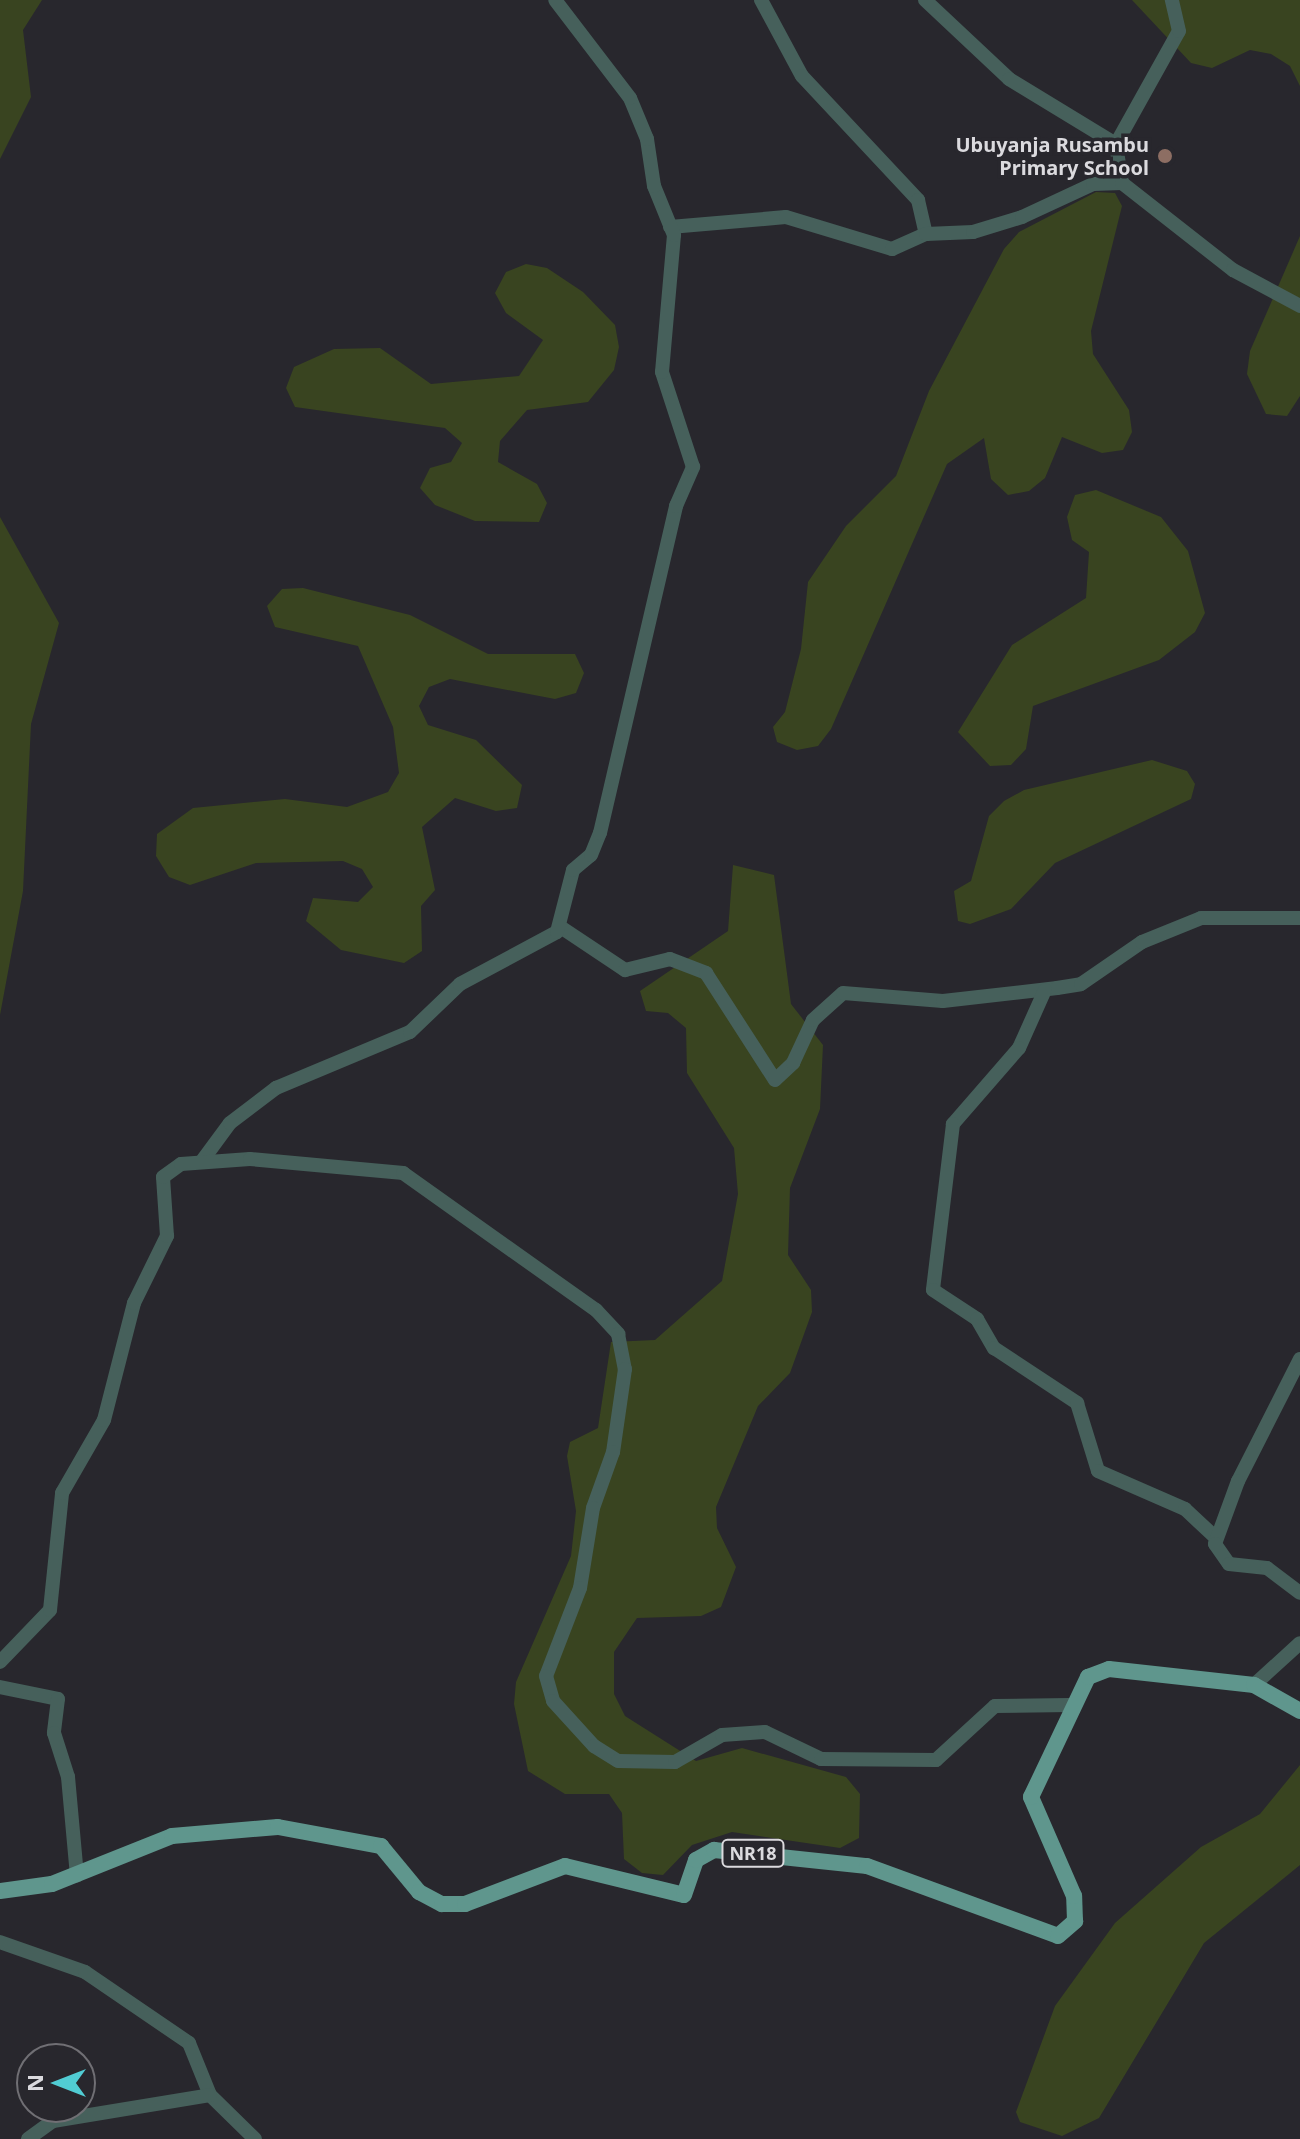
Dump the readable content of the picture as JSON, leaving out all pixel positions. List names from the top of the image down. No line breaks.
{"streets":{"main road":["NR18"]},"places":["Ubuyanja Rusambu Primary School"],"north":"left"}
